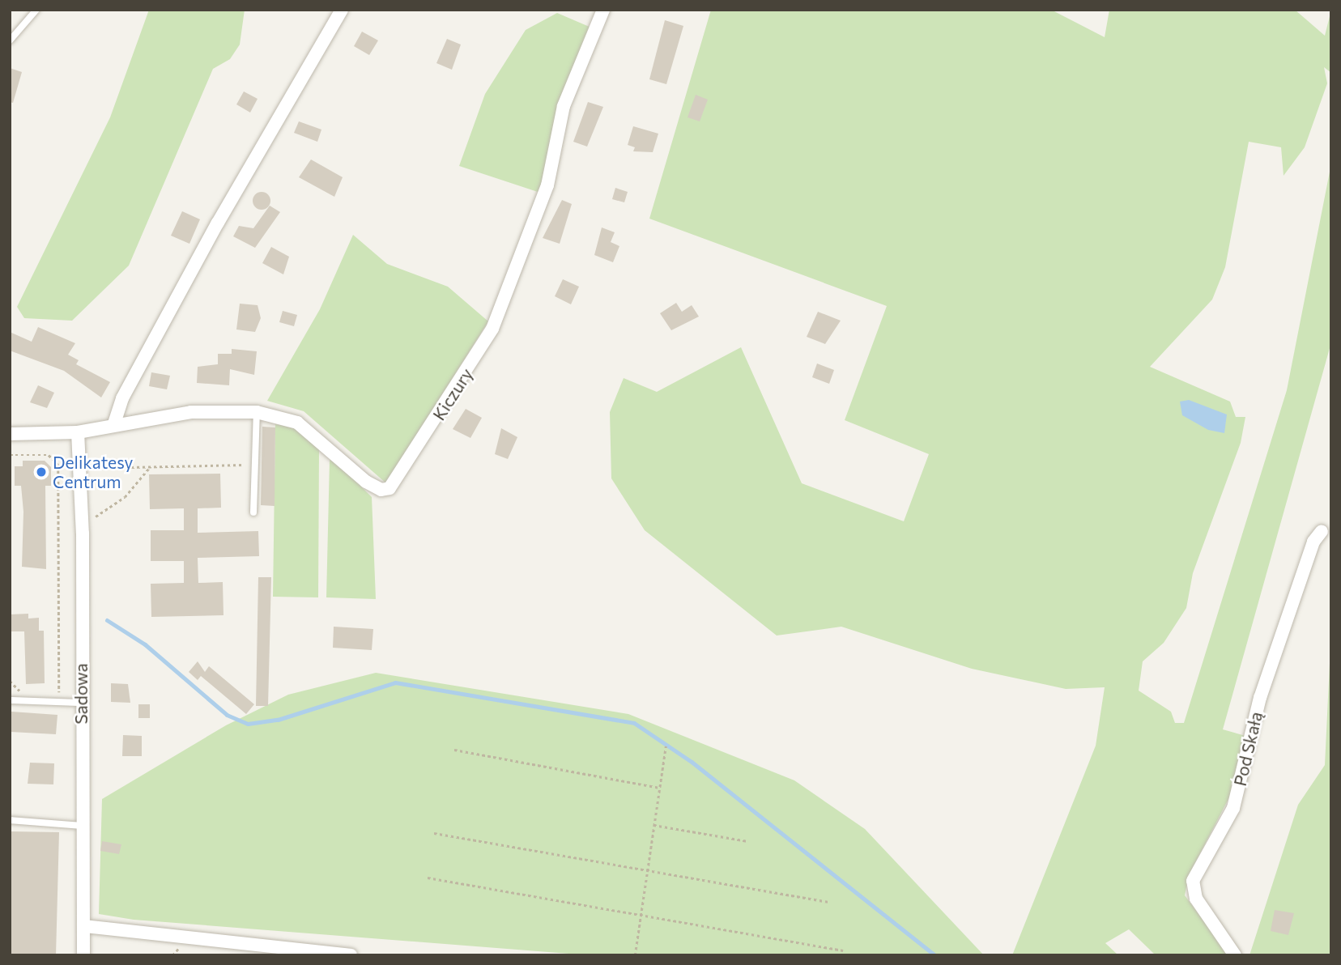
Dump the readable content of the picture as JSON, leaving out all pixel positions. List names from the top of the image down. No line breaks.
{"streets":{"street":["Kiczury","Sadowa","Pod Skałą"]},"crossings":[["Kiczury","Sadowa"]],"places":["Delikatesy Centrum"]}
